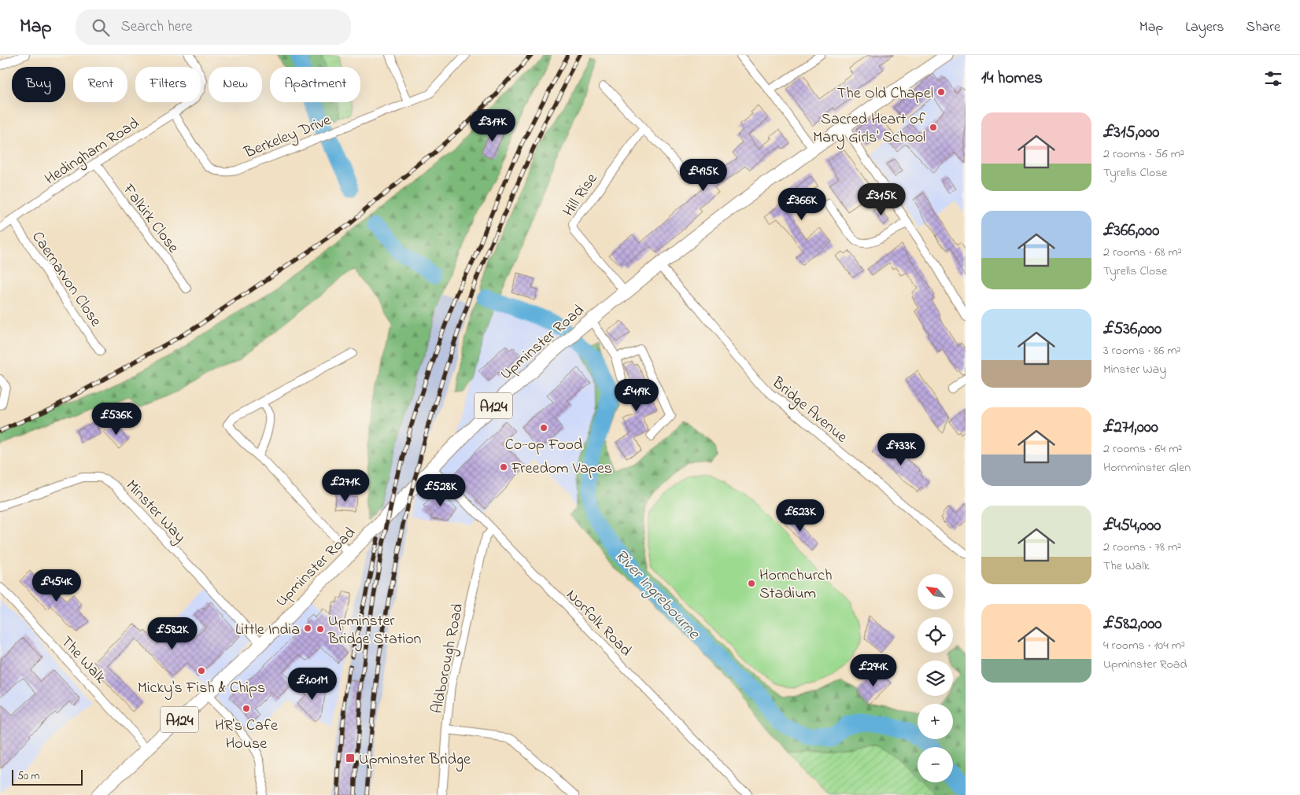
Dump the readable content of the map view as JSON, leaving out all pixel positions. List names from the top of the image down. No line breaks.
{"streets":{"main road":["Upminster Road","A124"],"street":["Berkeley Drive","Hedingham Road","Hill Rise","Falkirk Close","Caernarvon Close","Bridge Avenue","Minster Way","Norfolk Road","Aldborough Road","The Walk"]},"crossings":[["Berkeley Drive","Hedingham Road"],["Hedingham Road","Falkirk Close"],["Hedingham Road","Caernarvon Close"],["Hill Rise","Upminster Road"],["Upminster Road","A124"],["Upminster Road","Bridge Avenue"],["Upminster Road","Minster Way"],["Upminster Road","Norfolk Road"],["Upminster Road","The Walk"],["A124","Bridge Avenue"],["Norfolk Road","Aldborough Road"]],"water":["River Ingrebourne"],"places":{"other":["The Old Chapel","Sacred Heart of Mary Girls' School","Co-op Food","Freedom Vapes","Hornchurch Stadium","Little India","Upminster Bridge Station","Micky's Fish & Chips","HR's Cafe House"],"transit":["Upminster Bridge"]},"scale_bar":"50 m","north":"top left","page":{"header":"Map","search":"Search here","nav":["Map","Layers","Share"],"heading":"14 homes","chip":["Buy","Rent","Filters","New","Apartment"],"list":[{"name":"£315,000","note":"2 rooms · 56 m² · Tyrells Close"},{"name":"£366,000","note":"2 rooms · 68 m² · Tyrells Close"},{"name":"£536,000","note":"3 rooms · 86 m² · Minster Way"},{"name":"£271,000","note":"2 rooms · 64 m² · Hornminster Glen"},{"name":"£454,000","note":"2 rooms · 78 m² · The Walk"},{"name":"£582,000","note":"4 rooms · 104 m² · Upminster Road"}],"price":["£317K","£495K","£315K","£366K","£419K","£536K","£733K","£271K","£528K","£623K","£454K","£582K","£294K","£1.01M"],"map_buttons":["+","−"],"scale":"50 m"}}
